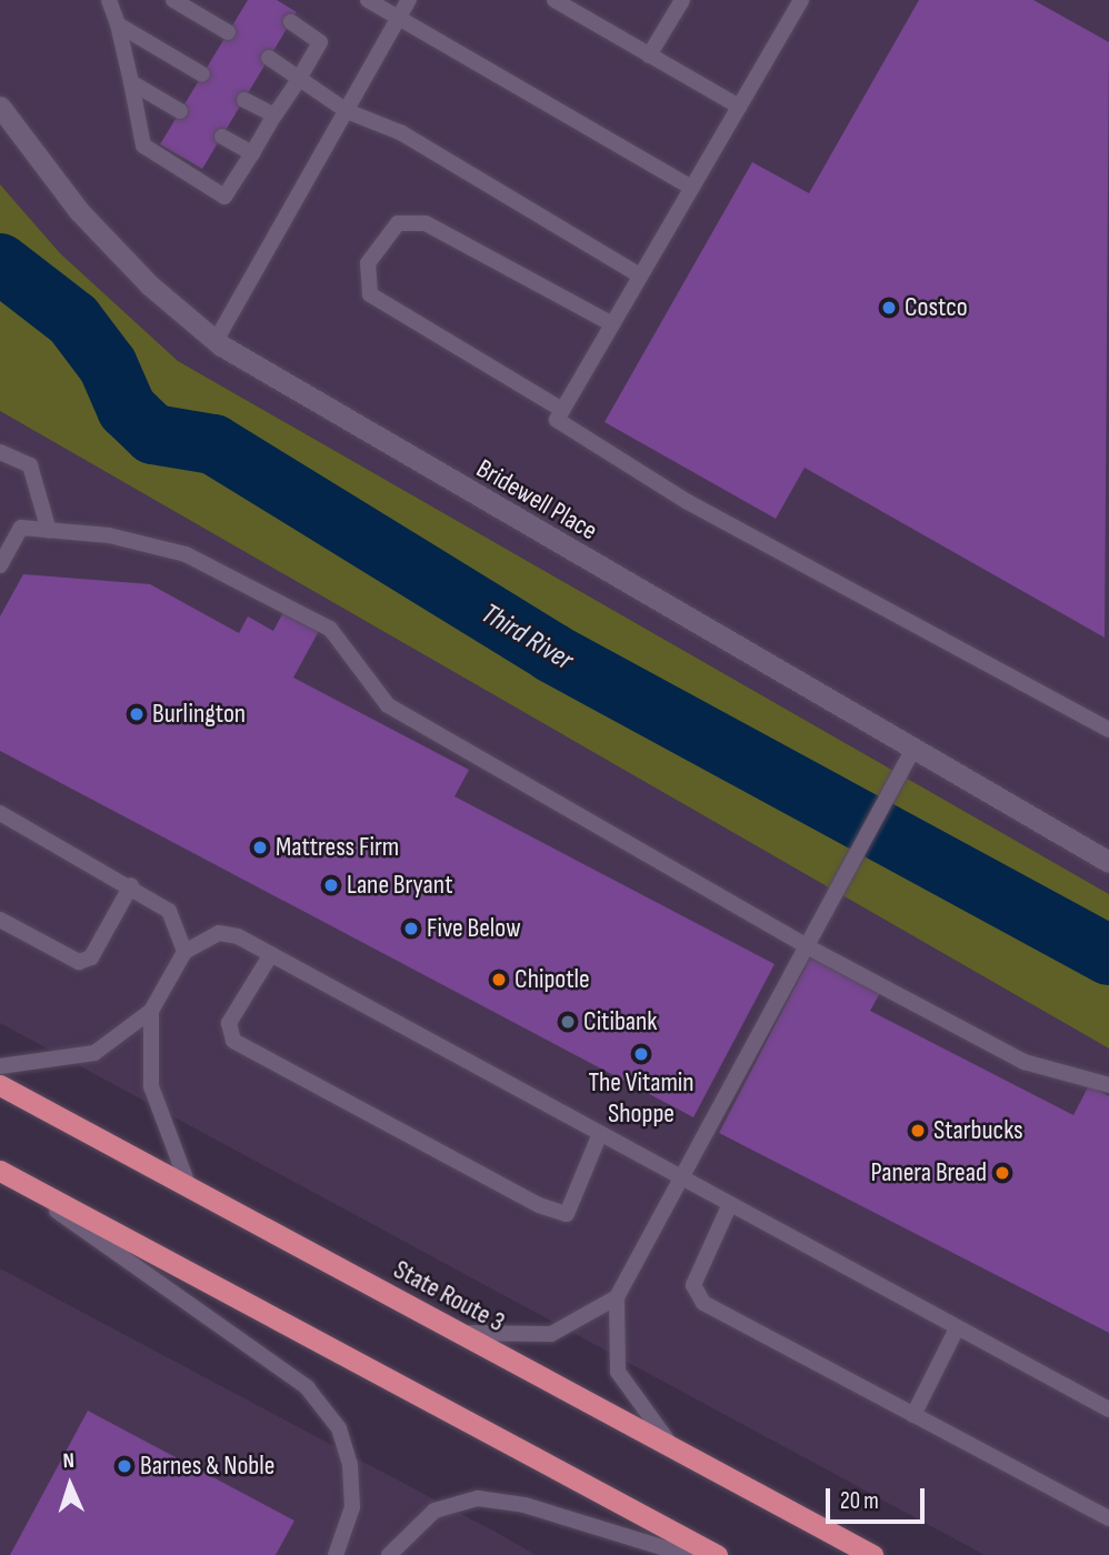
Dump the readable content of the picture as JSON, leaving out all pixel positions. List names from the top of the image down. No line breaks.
{"streets":{"highway":["State Route 3"],"street":["Bridewell Place"]},"water":["Third River"],"places":["Costco","Burlington","Mattress Firm","Lane Bryant","Five Below","Chipotle","Citibank","The Vitamin Shoppe","Starbucks","Panera Bread","Barnes & Noble"],"scale_bar":"20 m","north":"top"}
